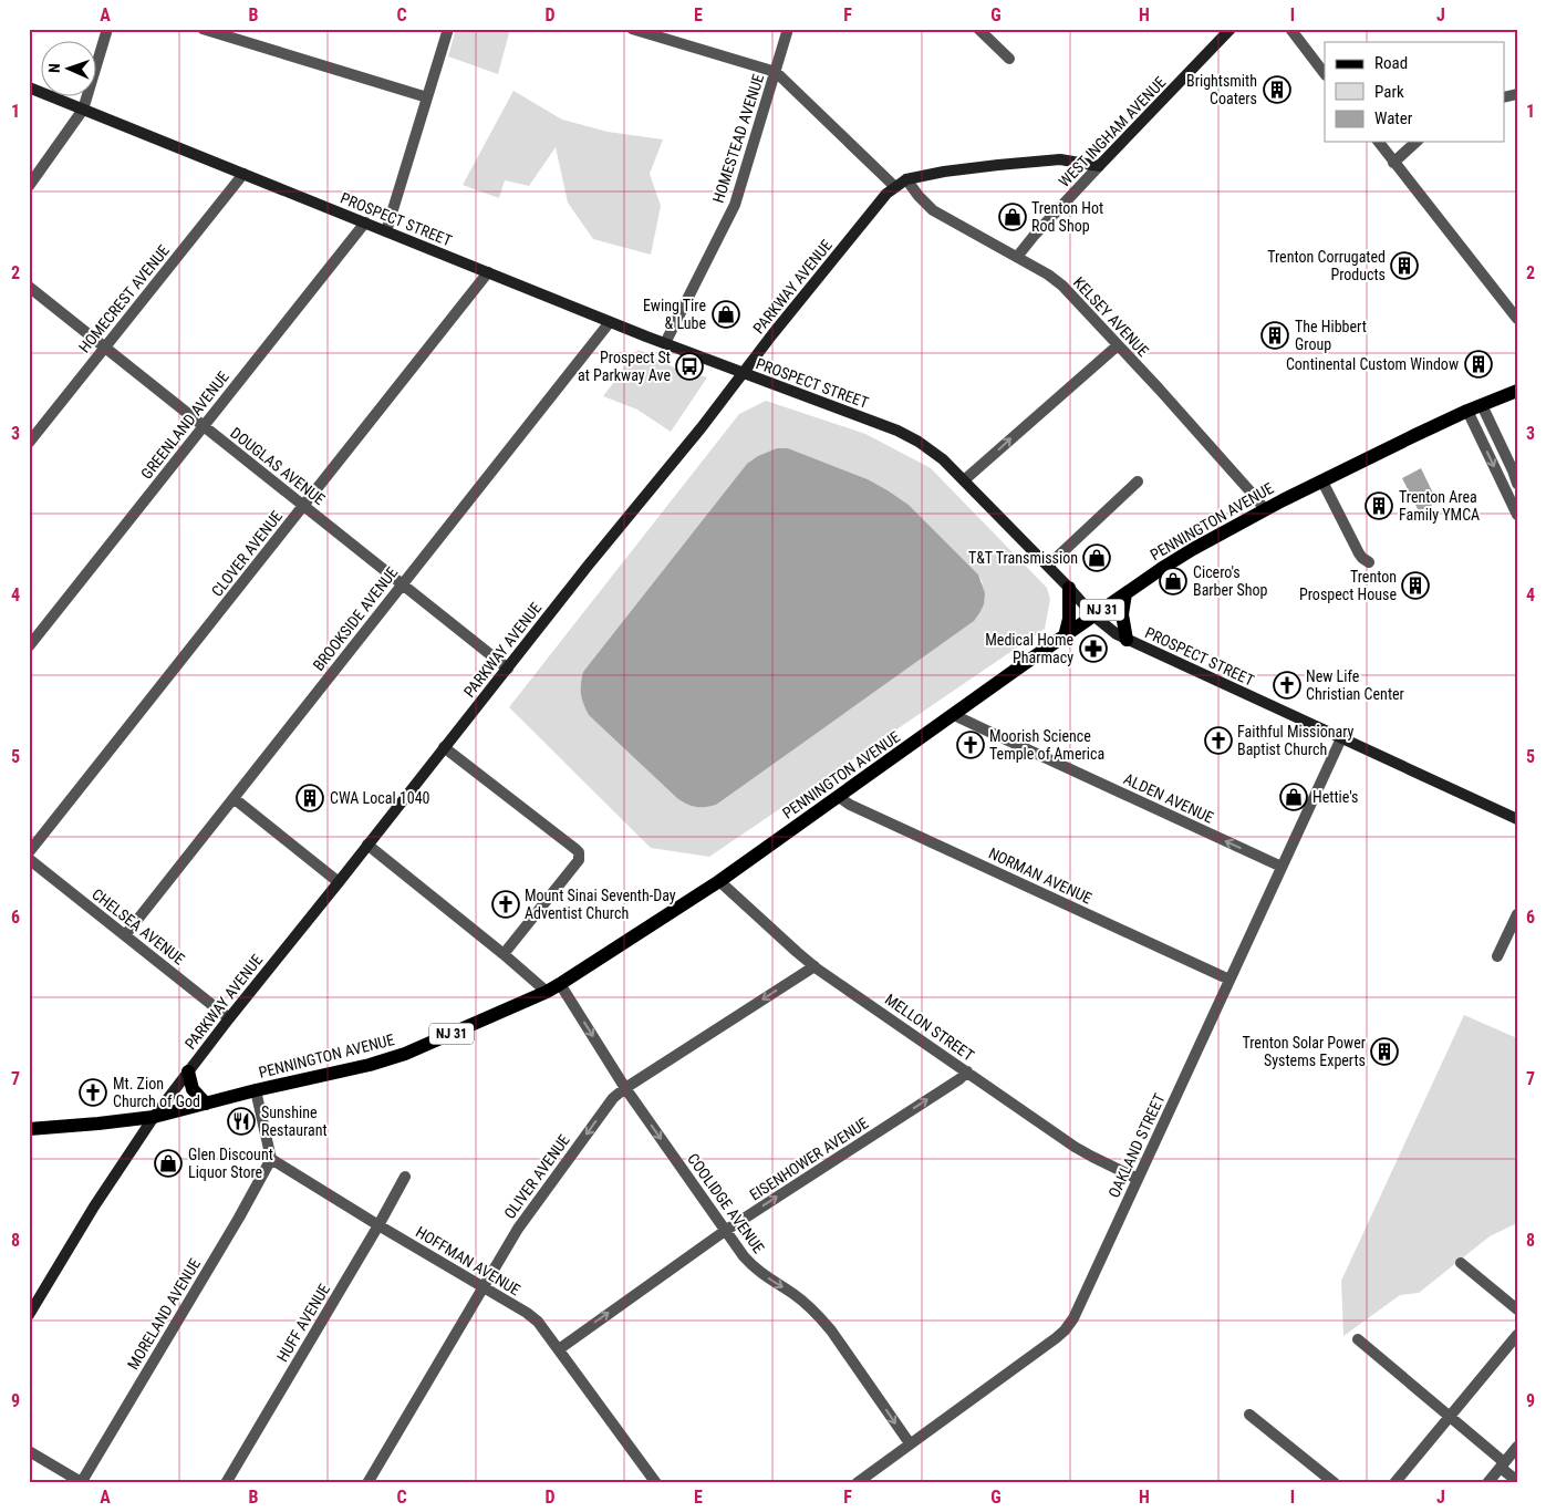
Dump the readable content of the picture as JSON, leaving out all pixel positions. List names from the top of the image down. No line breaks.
{"streets":{"main road":["PENNINGTON AVENUE","NJ 31"],"street":["WEST INGHAM AVENUE","HOMESTEAD AVENUE","PROSPECT STREET","PARKWAY AVENUE","HOMECREST AVENUE","KELSEY AVENUE","GREENLAND AVENUE","DOUGLAS AVENUE","CLOVER AVENUE","BROOKSIDE AVENUE","ALDEN AVENUE","NORMAN AVENUE","CHELSEA AVENUE","MELLON STREET","OAKLAND STREET","EISENHOWER AVENUE","OLIVER AVENUE","COOLIDGE AVENUE","HOFFMAN AVENUE","MORELAND AVENUE","HUFF AVENUE"]},"crossings":[["WEST INGHAM AVENUE","PARKWAY AVENUE"],["WEST INGHAM AVENUE","KELSEY AVENUE"],["HOMESTEAD AVENUE","PROSPECT STREET"],["PROSPECT STREET","PARKWAY AVENUE"],["PROSPECT STREET","HOMECREST AVENUE"],["PROSPECT STREET","GREENLAND AVENUE"],["PROSPECT STREET","PENNINGTON AVENUE"],["PROSPECT STREET","CLOVER AVENUE"],["PROSPECT STREET","BROOKSIDE AVENUE"],["PROSPECT STREET","OAKLAND STREET"],["PARKWAY AVENUE","KELSEY AVENUE"],["PARKWAY AVENUE","DOUGLAS AVENUE"],["PARKWAY AVENUE","PENNINGTON AVENUE"],["PARKWAY AVENUE","NJ 31"],["PARKWAY AVENUE","CHELSEA AVENUE"],["HOMECREST AVENUE","DOUGLAS AVENUE"],["KELSEY AVENUE","PENNINGTON AVENUE"],["GREENLAND AVENUE","DOUGLAS AVENUE"],["DOUGLAS AVENUE","CLOVER AVENUE"],["DOUGLAS AVENUE","BROOKSIDE AVENUE"],["PENNINGTON AVENUE","NJ 31"],["PENNINGTON AVENUE","ALDEN AVENUE"],["PENNINGTON AVENUE","NORMAN AVENUE"],["PENNINGTON AVENUE","MELLON STREET"],["PENNINGTON AVENUE","COOLIDGE AVENUE"],["BROOKSIDE AVENUE","CHELSEA AVENUE"],["ALDEN AVENUE","OAKLAND STREET"],["NORMAN AVENUE","OAKLAND STREET"],["MELLON STREET","OAKLAND STREET"],["MELLON STREET","EISENHOWER AVENUE"],["MELLON STREET","OLIVER AVENUE"],["OAKLAND STREET","COOLIDGE AVENUE"],["EISENHOWER AVENUE","COOLIDGE AVENUE"],["EISENHOWER AVENUE","HOFFMAN AVENUE"],["OLIVER AVENUE","COOLIDGE AVENUE"],["OLIVER AVENUE","HOFFMAN AVENUE"],["HOFFMAN AVENUE","MORELAND AVENUE"],["HOFFMAN AVENUE","HUFF AVENUE"]],"one_way":["ALDEN AVENUE","EISENHOWER AVENUE","OLIVER AVENUE","COOLIDGE AVENUE"],"places":{"building":["Brightsmith Coaters","Trenton Corrugated Products","The Hibbert Group","Continental Custom Window","Trenton Area Family YMCA","Trenton Prospect House","CWA Local 1040","Trenton Solar Power Systems Experts"],"shop":["Trenton Hot Rod Shop","Ewing Tire & Lube","T&T Transmission","Cicero's Barber Shop","Hettie's","Glen Discount Liquor Store"],"bus stop":["Prospect St at Parkway Ave"],"pharmacy":["Medical Home Pharmacy"],"church":["New Life Christian Center","Faithful Missionary Baptist Church","Moorish Science Temple of America","Mount Sinai Seventh-Day Adventist Church","Mt. Zion Church of God"],"restaurant":["Sunshine Restaurant"]},"legend":["Road","Park","Water"],"north":"left","grid":{"columns":["A","B","C","D","E","F","G","H","I","J"],"rows":["1","2","3","4","5","6","7","8","9"]}}
